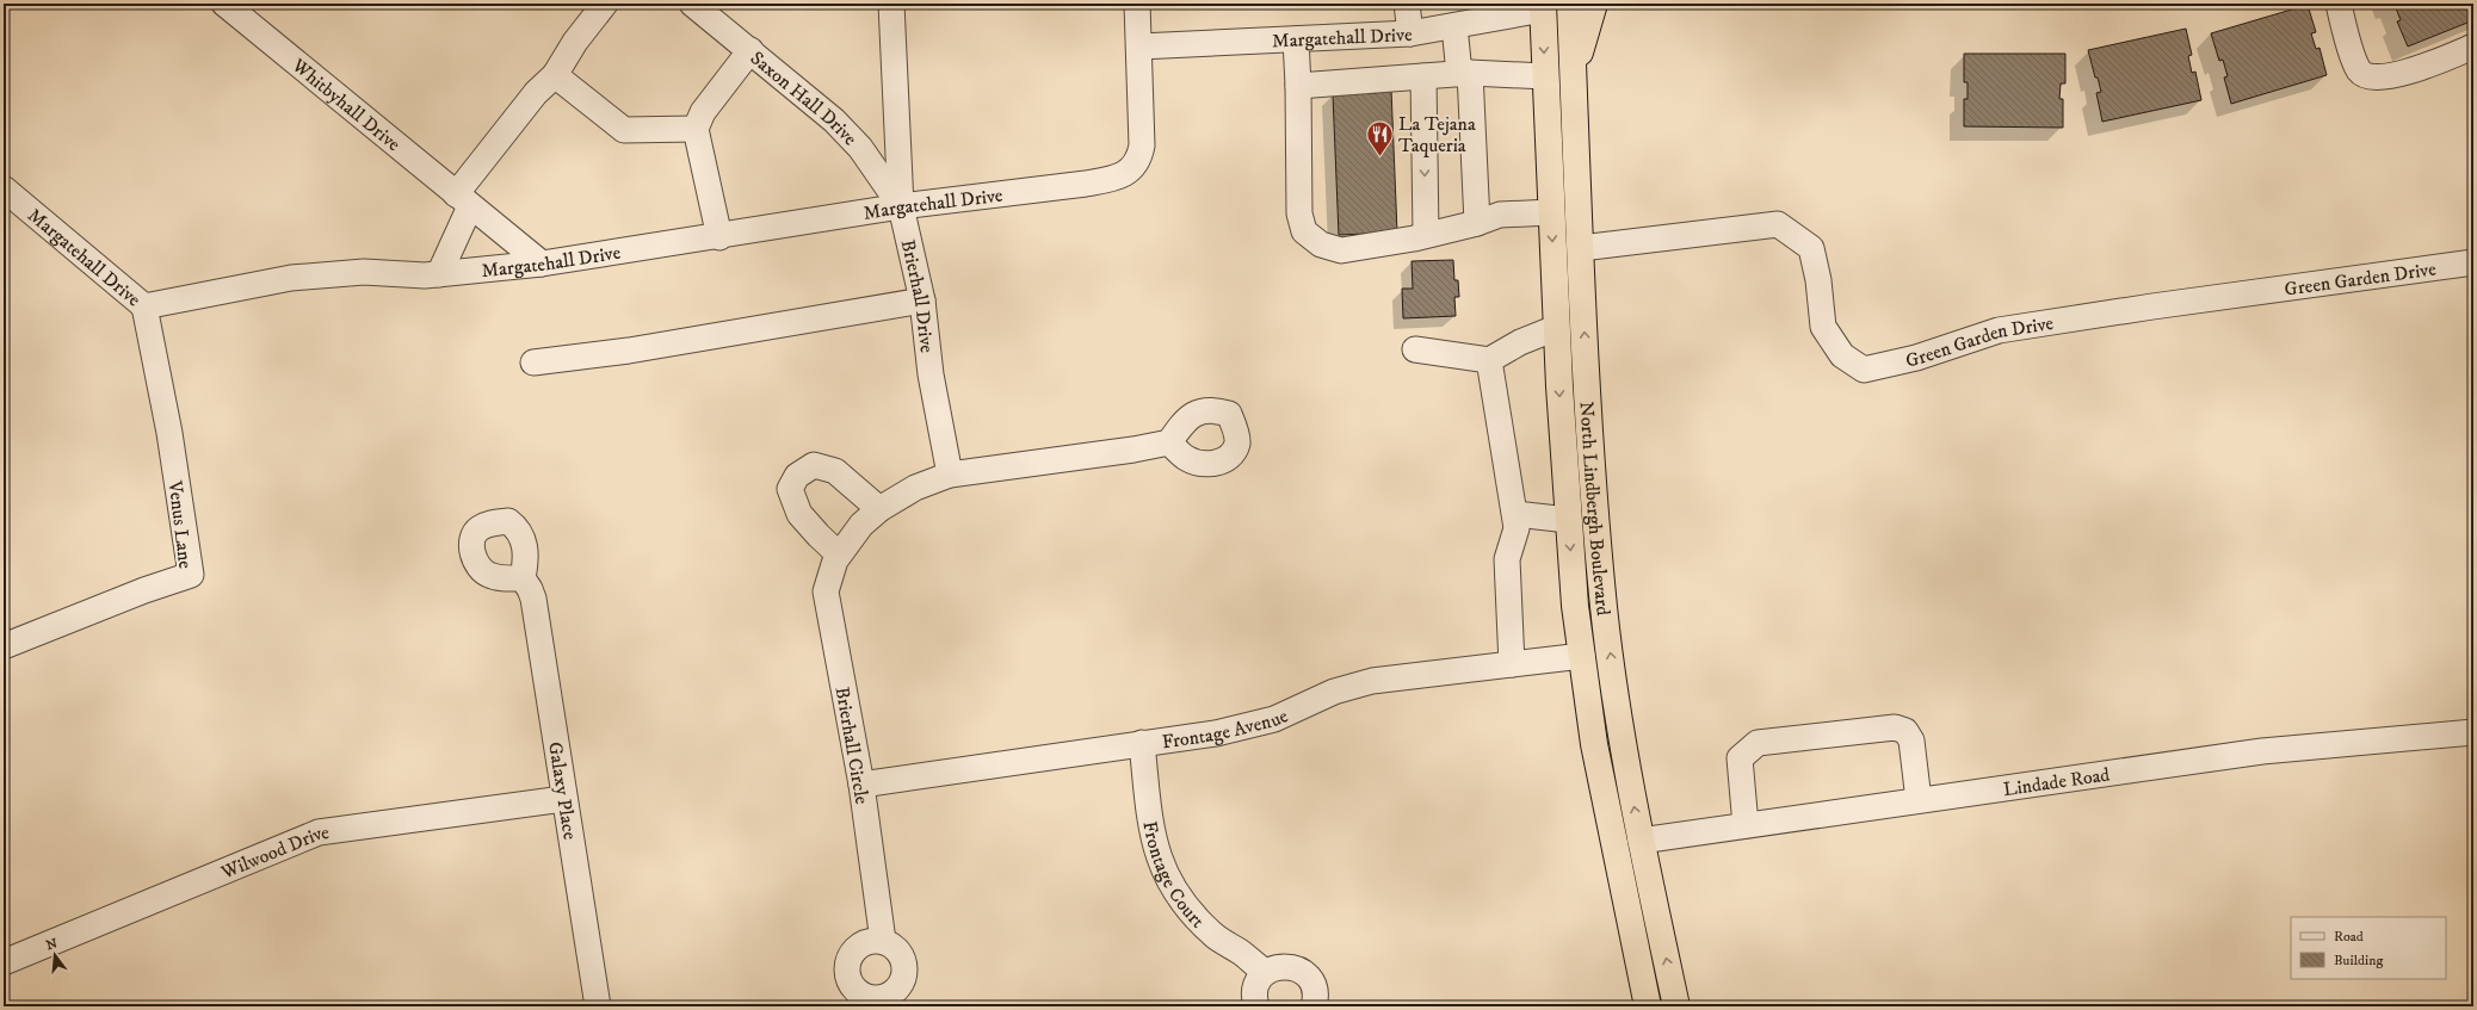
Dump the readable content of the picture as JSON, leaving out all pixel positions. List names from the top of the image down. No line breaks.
{"streets":{"highway":["North Lindbergh Boulevard"],"street":["Margatehall Drive","Saxon Hall Drive","Whitbyhall Drive","Green Garden Drive","Brierhall Drive","Venus Lane","Frontage Avenue","Brierhall Circle","Lindade Road","Galaxy Place","Wilwood Drive","Frontage Court"]},"crossings":[["Margatehall Drive","Saxon Hall Drive"],["Margatehall Drive","Whitbyhall Drive"],["Margatehall Drive","Brierhall Drive"],["Margatehall Drive","North Lindbergh Boulevard"],["Margatehall Drive","Venus Lane"],["Saxon Hall Drive","Brierhall Drive"],["Green Garden Drive","North Lindbergh Boulevard"],["Brierhall Drive","Brierhall Circle"],["North Lindbergh Boulevard","Frontage Avenue"],["North Lindbergh Boulevard","Lindade Road"],["Frontage Avenue","Brierhall Circle"],["Frontage Avenue","Frontage Court"],["Galaxy Place","Wilwood Drive"]],"places":{"restaurant":["La Tejana Taqueria"]},"legend":["Road","Building"],"north":"top"}
